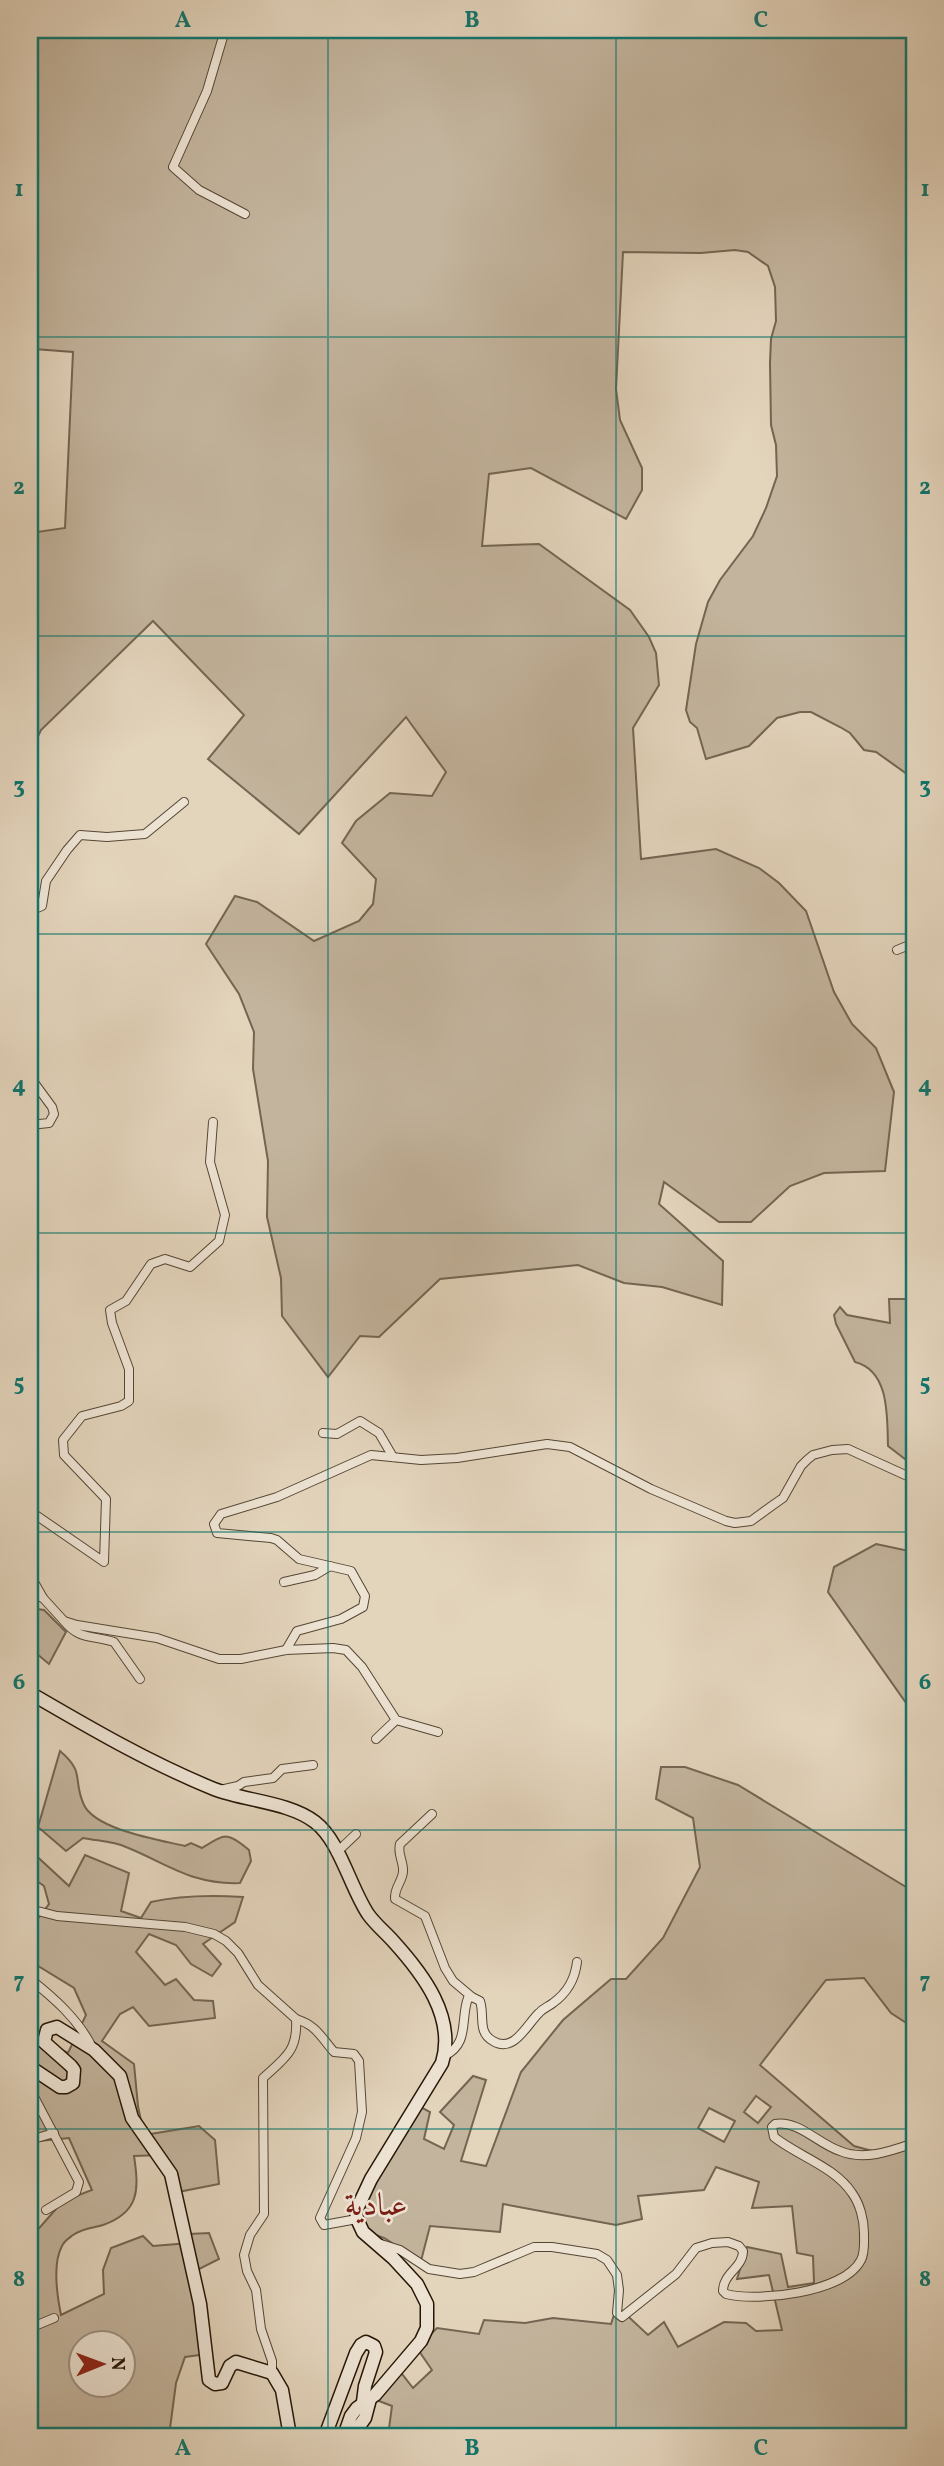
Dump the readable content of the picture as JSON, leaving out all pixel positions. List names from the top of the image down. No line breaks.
{"districts":["عبادية"],"north":"right","grid":{"columns":["A","B","C"],"rows":["1","2","3","4","5","6","7","8"]}}
